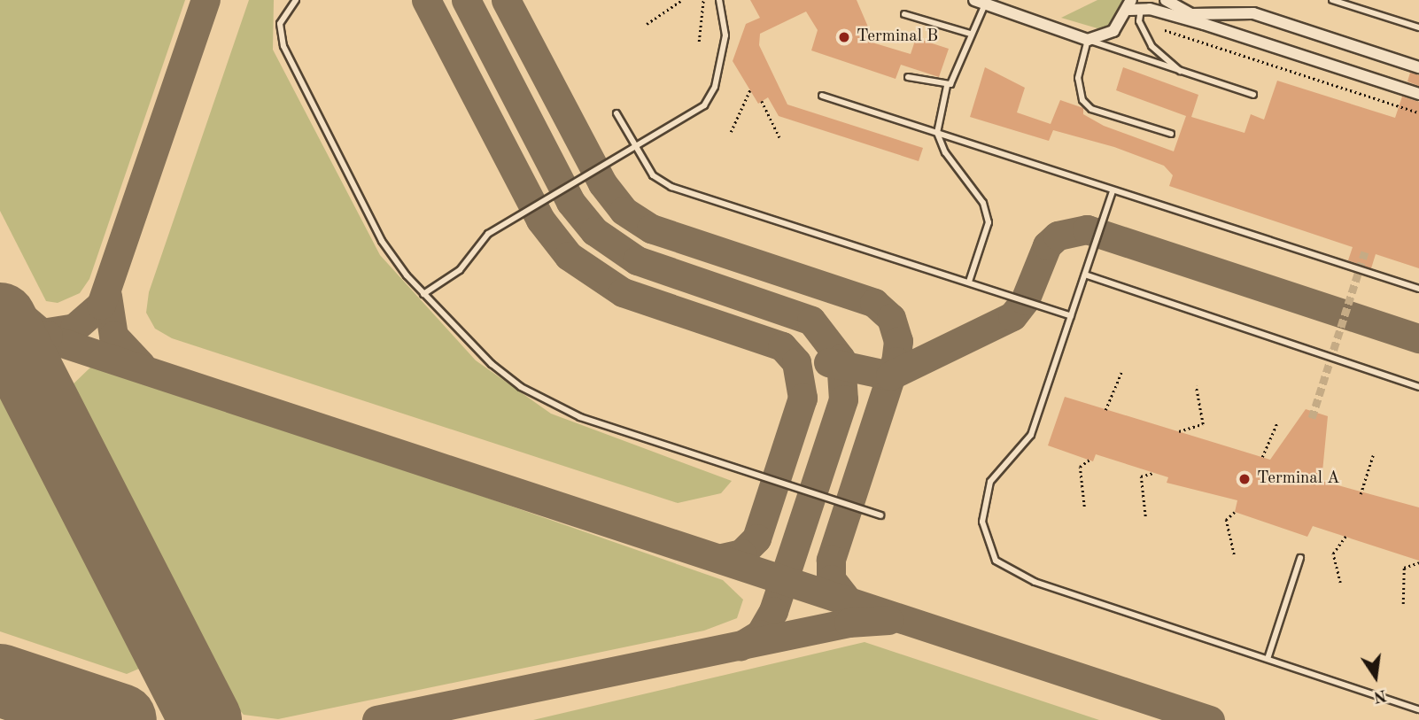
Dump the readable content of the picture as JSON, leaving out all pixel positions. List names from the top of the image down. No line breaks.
{"places":["Terminal B","Terminal A"],"north":"bottom"}
